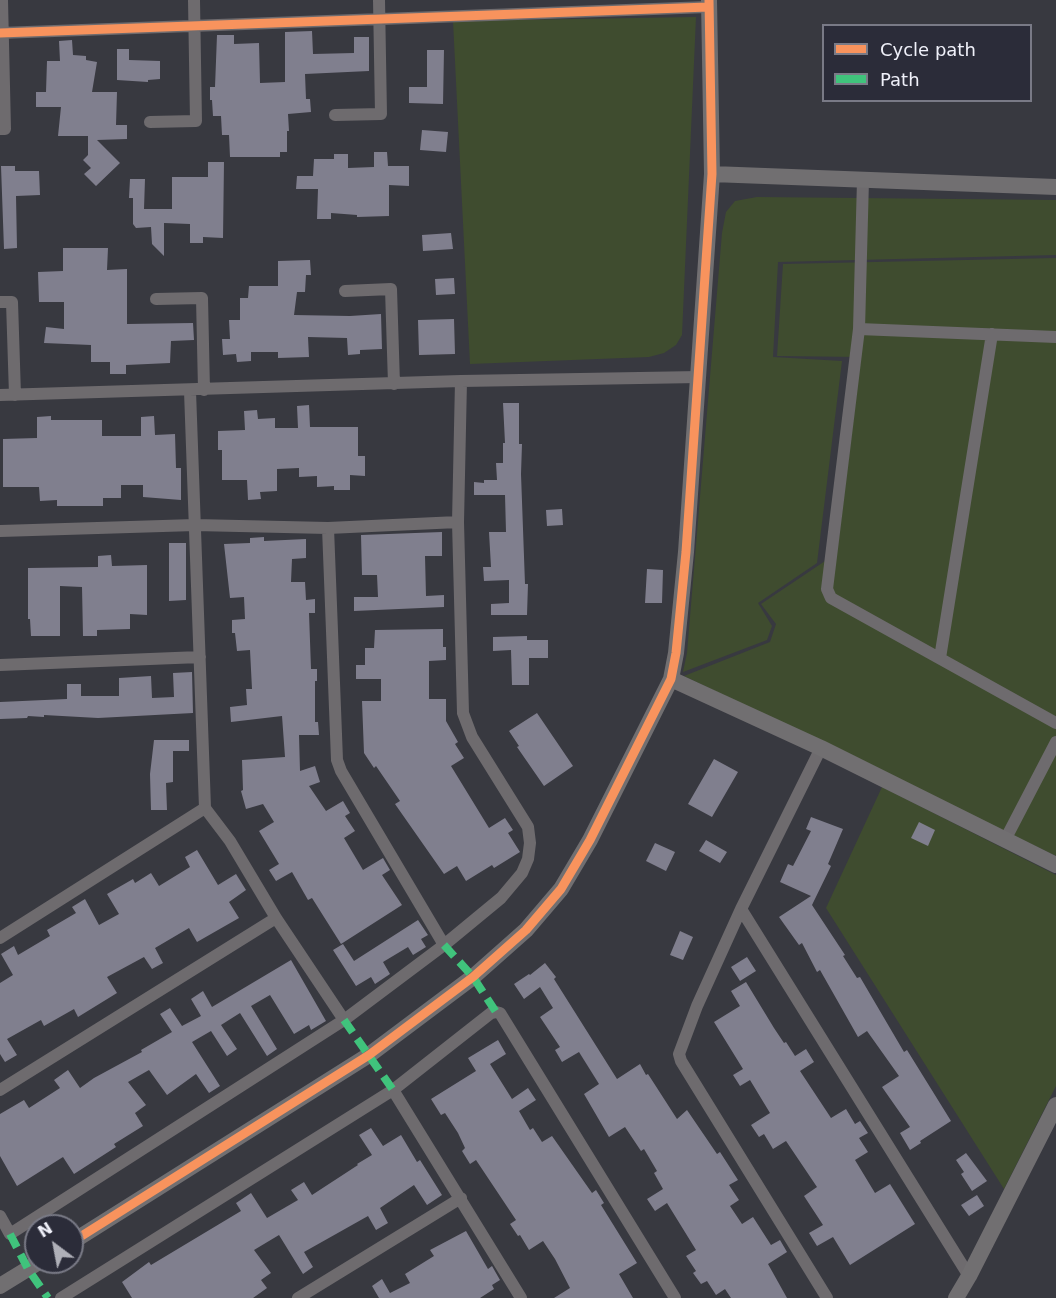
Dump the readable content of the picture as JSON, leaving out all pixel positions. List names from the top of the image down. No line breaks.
{"legend":["Cycle path","Path"],"north":"top left"}
